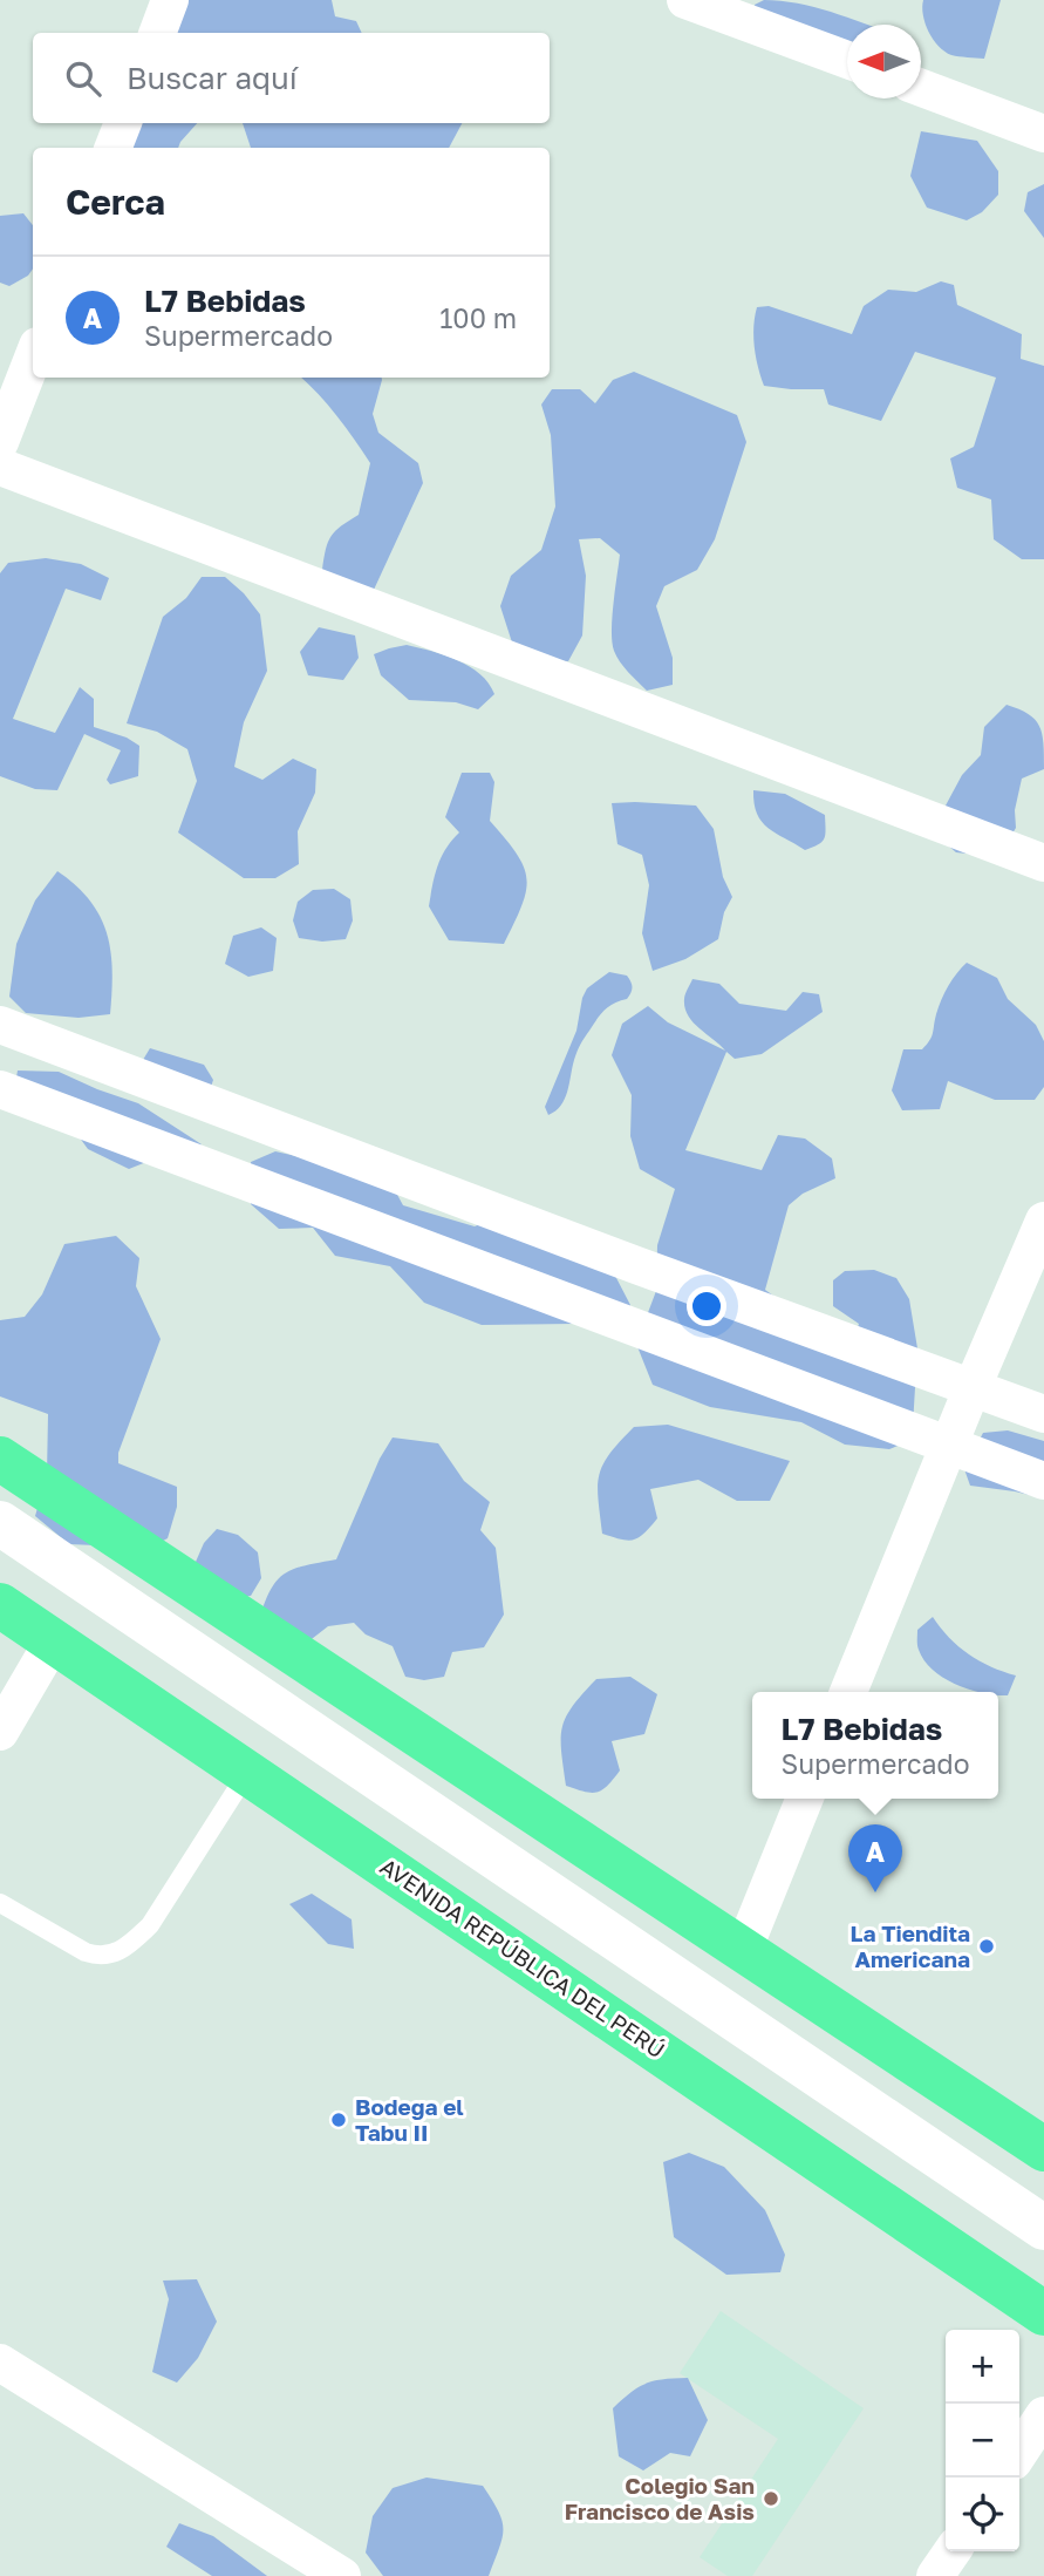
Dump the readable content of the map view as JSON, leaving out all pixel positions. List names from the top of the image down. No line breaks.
{"streets":{"highway":["AVENIDA REPÚBLICA DEL PERÚ"]},"places":["La Tiendita Americana","Bodega el Tabu II","Colegio San Francisco de Asis"],"north":"left","page":{"search":"Buscar aquí","heading":"Cerca","list":[{"mark":"A","name":"L7 Bebidas","note":"Supermercado","value":"100 m"}],"popup":["L7 Bebidas","Supermercado"],"pins":"A","map_buttons":["+","−"]}}
